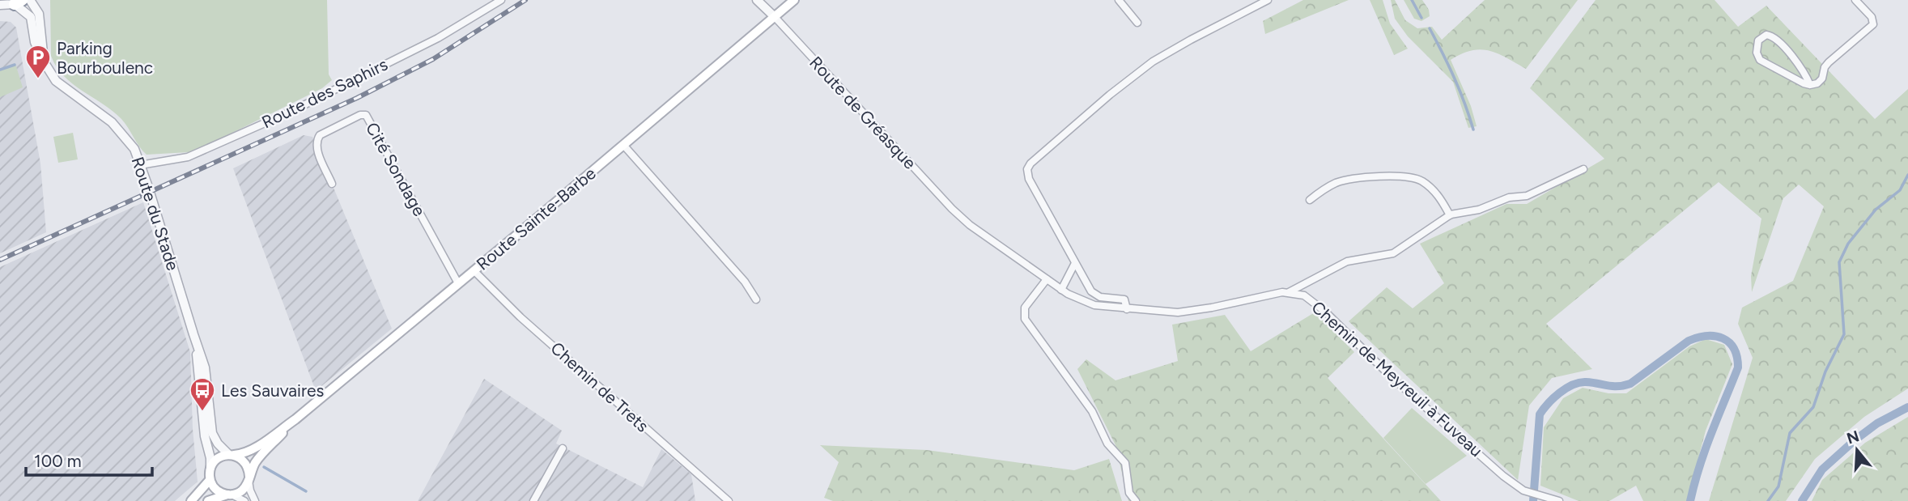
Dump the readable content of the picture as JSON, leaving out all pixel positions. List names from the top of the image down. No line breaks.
{"streets":{"main road":["Route Sainte-Barbe"],"street":["Route des Saphirs","Route de Gréasque","Cité Sondage","Route du Stade","Chemin de Meyreuil à Fuveau","Chemin de Trets"]},"crossings":[["Route des Saphirs","Route du Stade"],["Route de Gréasque","Route Sainte-Barbe"],["Cité Sondage","Route Sainte-Barbe"],["Route du Stade","Route Sainte-Barbe"],["Route Sainte-Barbe","Chemin de Trets"]],"places":{"parking":["Parking Bourboulenc"],"bus stop":["Les Sauvaires"]},"scale_bar":"100 m","north":"top"}
